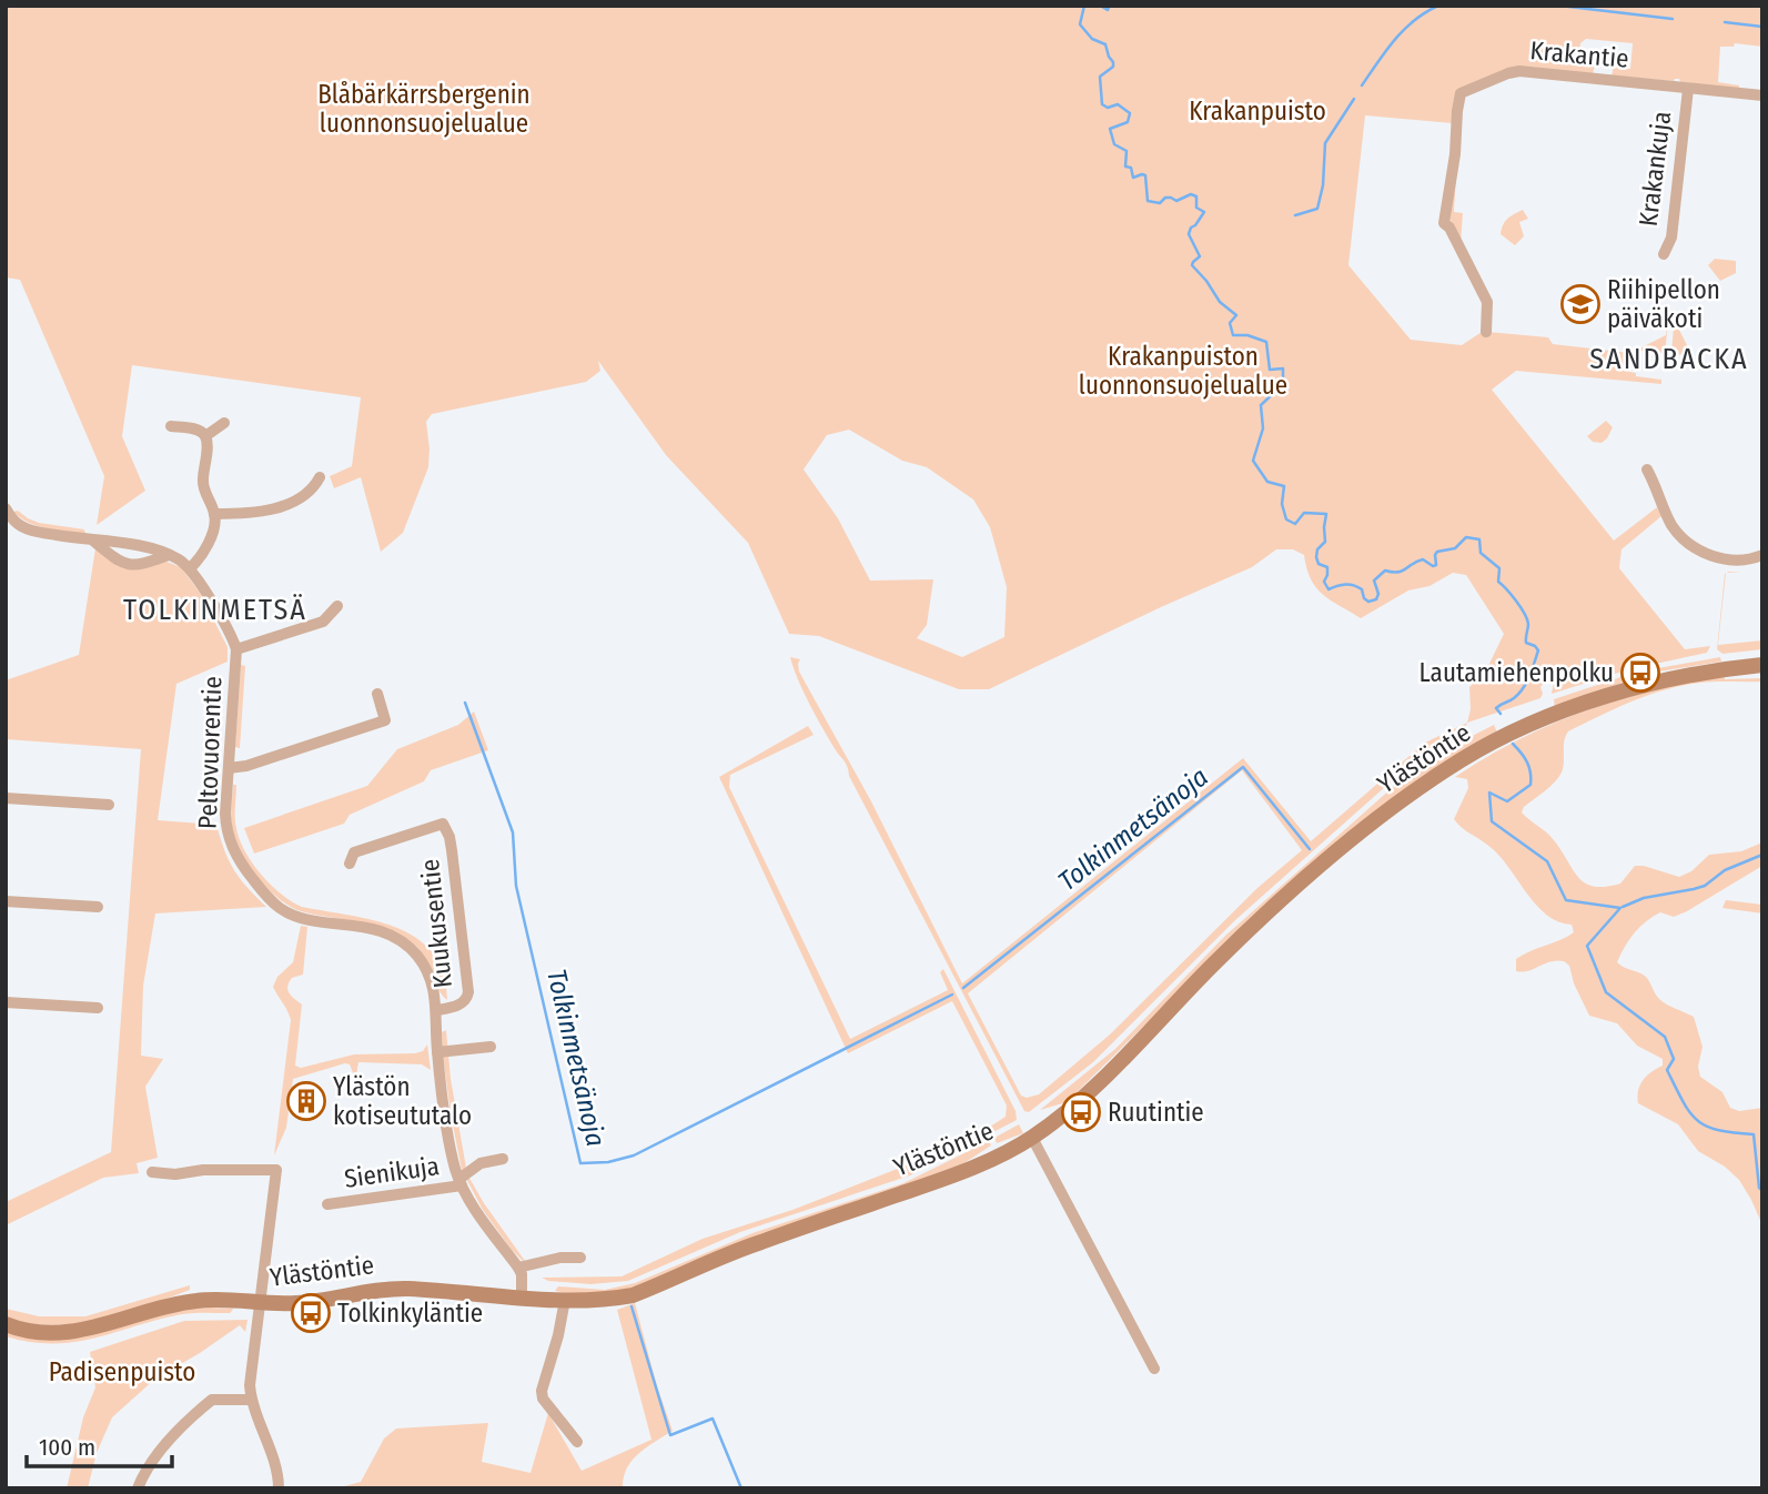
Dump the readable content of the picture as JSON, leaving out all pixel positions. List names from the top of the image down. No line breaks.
{"streets":{"main road":["Ylästöntie"],"street":["Krakantie","Krakankuja","Peltovuorentie","Kuukusentie","Sienikuja"]},"crossings":[["Krakantie","Krakankuja"],["Peltovuorentie","Ylästöntie"],["Peltovuorentie","Kuukusentie"],["Peltovuorentie","Sienikuja"]],"districts":["SANDBACKA","TOLKINMETSÄ"],"water":["Tolkinmetsänoja"],"parks":["Blåbärkärrsbergenin luonnonsuojelualue","Krakanpuisto","Krakanpuiston luonnonsuojelualue","Padisenpuisto"],"places":{"school or university":["Riihipellon päiväkoti"],"bus stop":["Lautamiehenpolku","Ruutintie","Tolkinkyläntie"],"building":["Ylästön kotiseututalo"]},"scale_bar":"100 m"}
